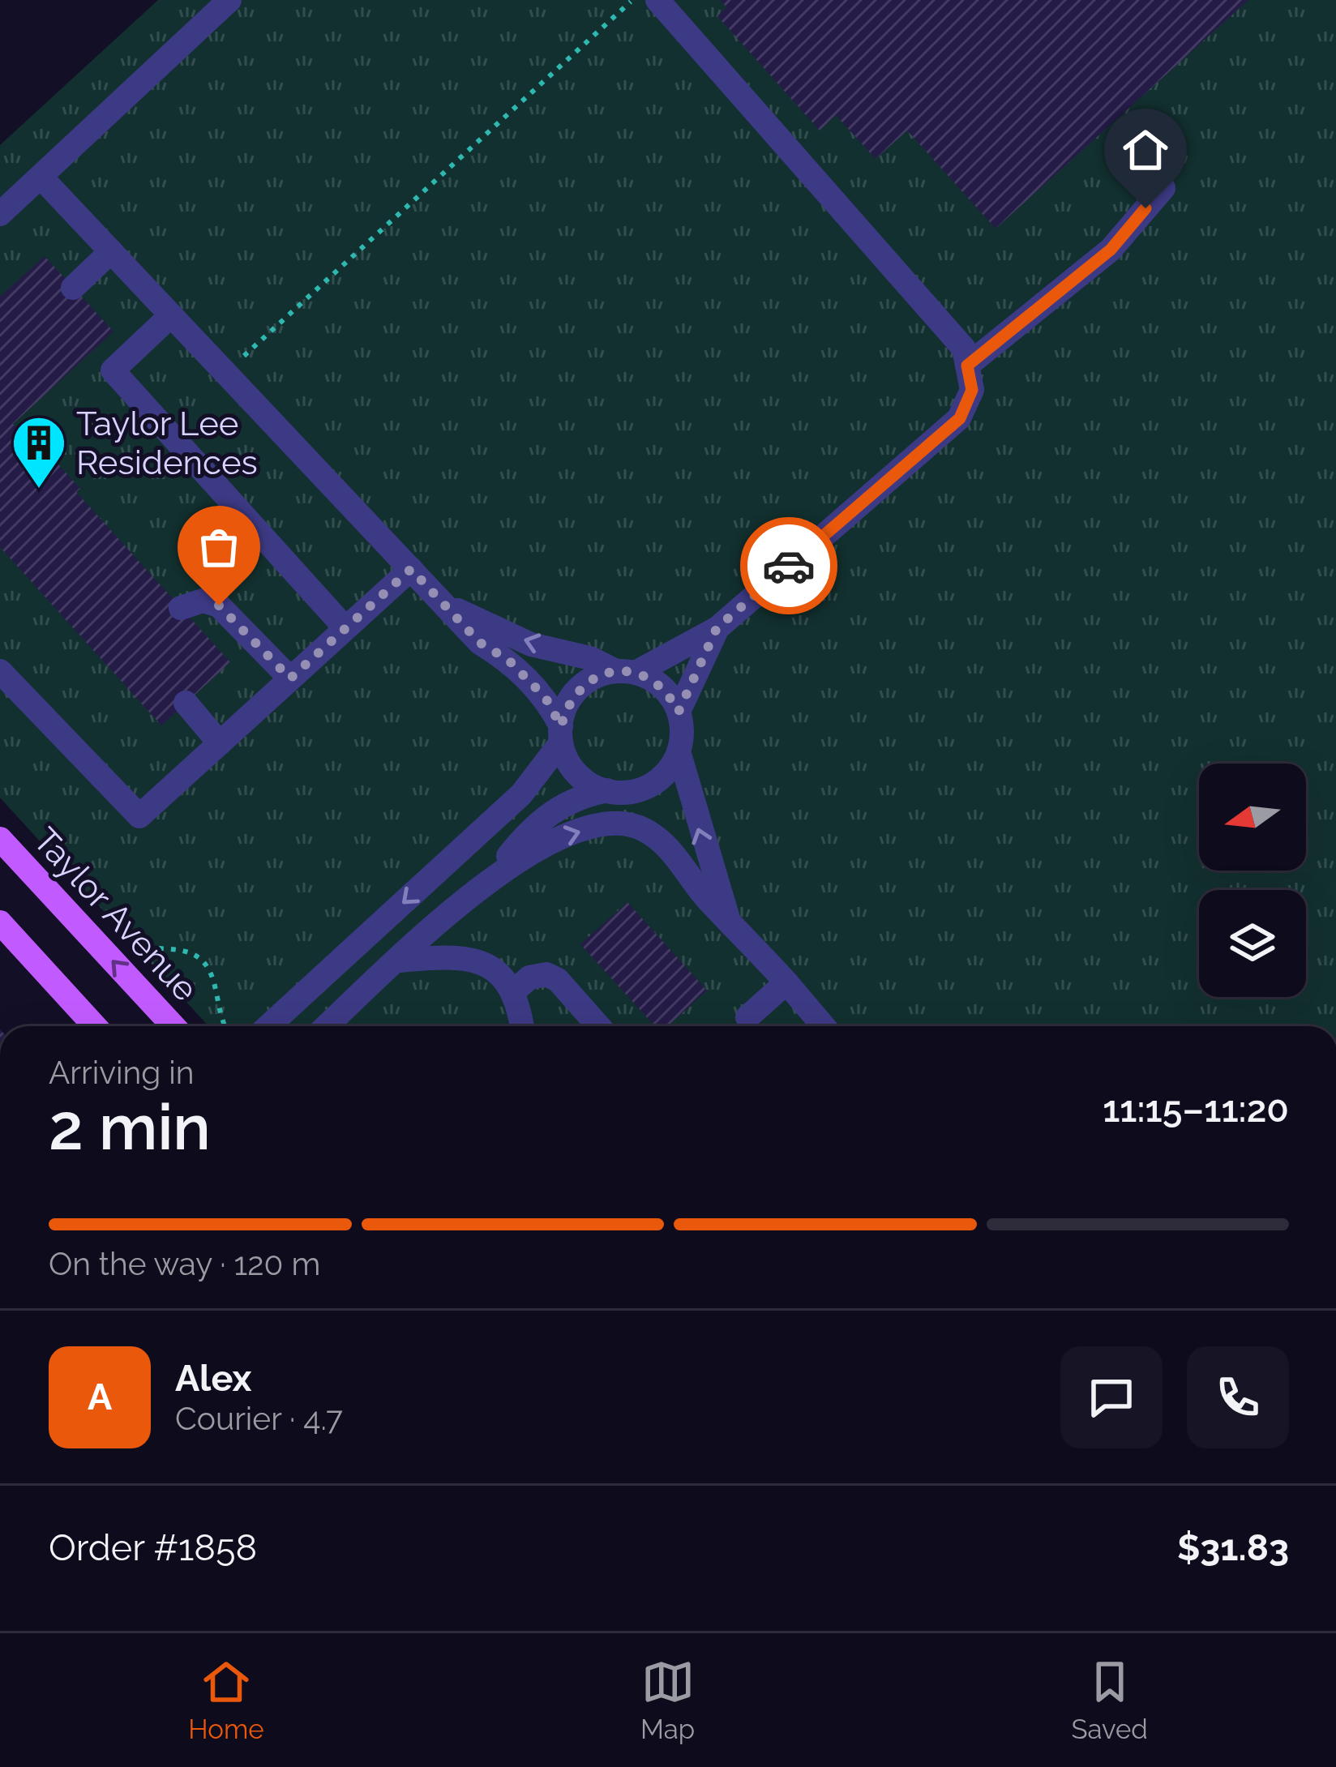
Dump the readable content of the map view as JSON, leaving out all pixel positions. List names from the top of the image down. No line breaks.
{"streets":{"main road":["Taylor Avenue"]},"places":{"building":["Taylor Lee Residences"]},"north":"left","page":{"heading":["2 min","Arriving in","11:15–11:20"],"panel":["Alex","Courier · 4.7","Order #1858","$31.83"],"bar":"On the way · 120 m","round":"A","tabs":["Home","Map","Saved"]}}
